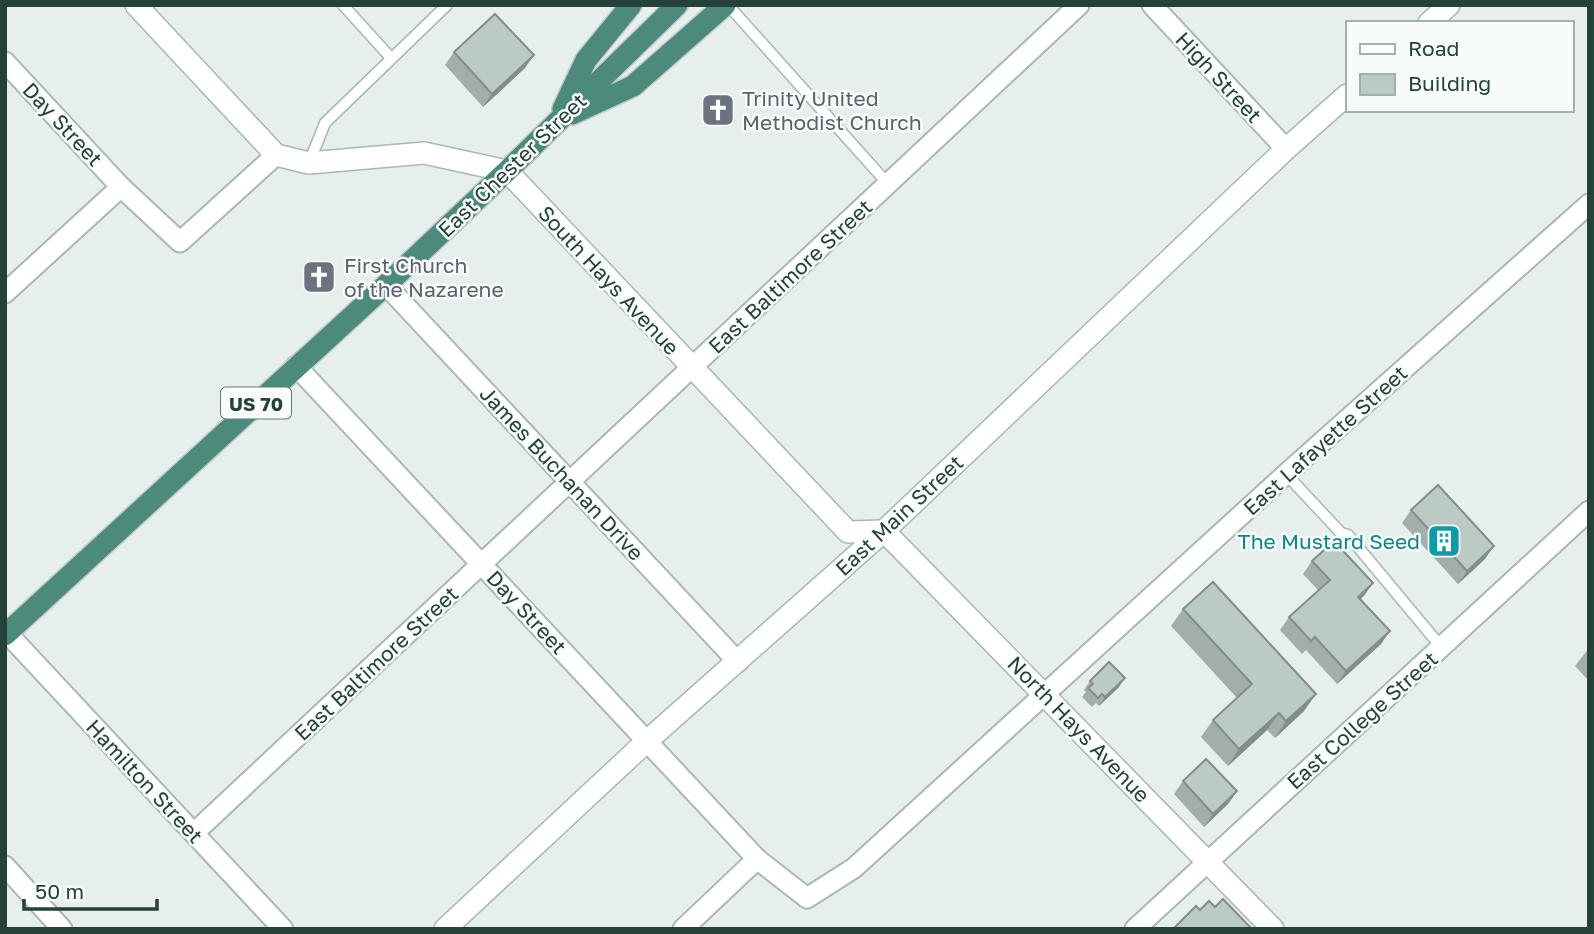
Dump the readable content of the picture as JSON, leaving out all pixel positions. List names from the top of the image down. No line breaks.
{"streets":{"highway":["East Chester Street","US 70"],"street":["High Street","Day Street","East Baltimore Street","South Hays Avenue","East Lafayette Street","James Buchanan Drive","East Main Street","East College Street","North Hays Avenue","Hamilton Street"]},"crossings":[["High Street","East Main Street"],["Day Street","East Chester Street"],["Day Street","East Baltimore Street"],["Day Street","East Lafayette Street"],["Day Street","East Main Street"],["East Chester Street","South Hays Avenue"],["East Chester Street","James Buchanan Drive"],["East Chester Street","Hamilton Street"],["East Baltimore Street","South Hays Avenue"],["East Baltimore Street","James Buchanan Drive"],["East Baltimore Street","Hamilton Street"],["South Hays Avenue","East Main Street"],["South Hays Avenue","North Hays Avenue"],["East Lafayette Street","North Hays Avenue"],["James Buchanan Drive","East Main Street"],["East Main Street","North Hays Avenue"],["East College Street","North Hays Avenue"]],"places":{"church":["Trinity United Methodist Church","First Church of the Nazarene"],"building":["The Mustard Seed"]},"legend":["Road","Building"],"scale_bar":"50 m"}
